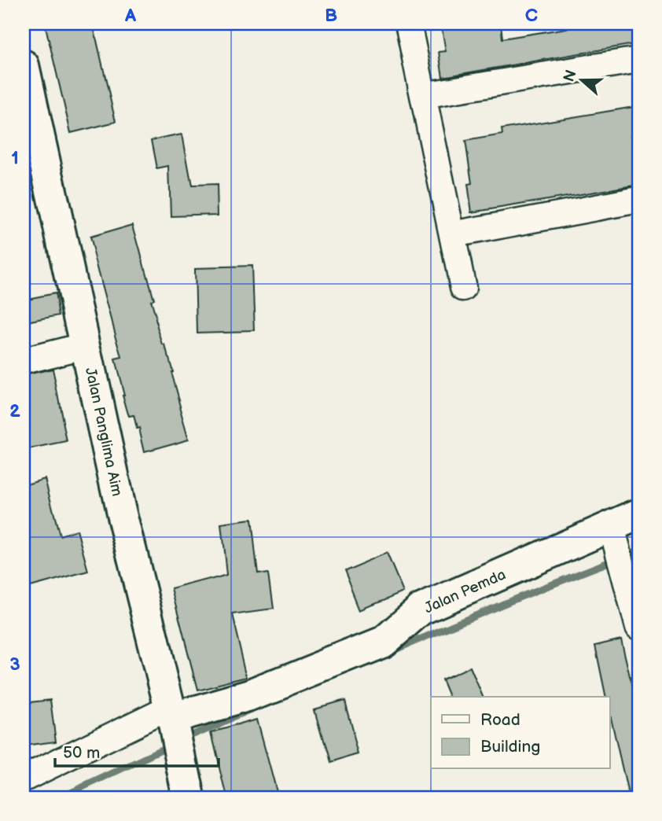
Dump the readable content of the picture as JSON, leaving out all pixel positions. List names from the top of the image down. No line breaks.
{"streets":{"street":["Jalan Panglima Aim","Jalan Pemda"]},"crossings":[["Jalan Panglima Aim","Jalan Pemda"]],"legend":["Road","Building"],"scale_bar":"50 m","north":"left","grid":{"columns":["A","B","C"],"rows":["1","2","3"]}}
